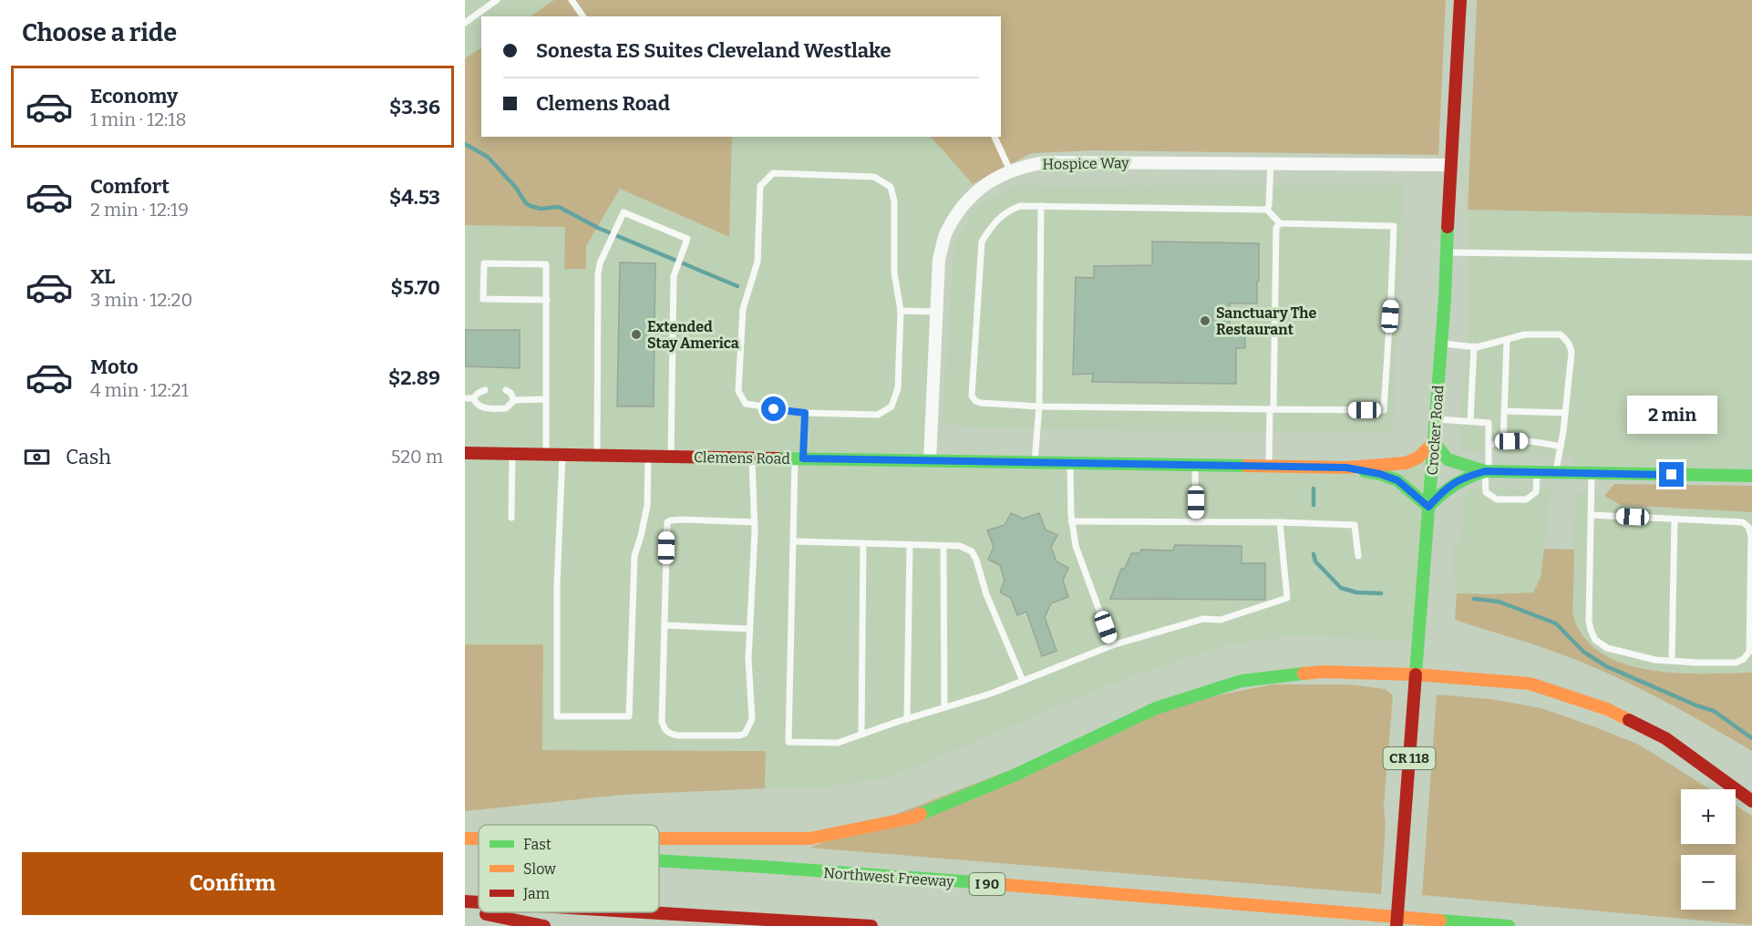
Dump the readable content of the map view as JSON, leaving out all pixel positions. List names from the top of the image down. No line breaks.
{"streets":{"main road":["Crocker Road","Clemens Road","CR 118","Northwest Freeway","I 90"],"street":["Hospice Way"]},"crossings":[["Hospice Way","Crocker Road"],["Hospice Way","Clemens Road"],["Crocker Road","Clemens Road"]],"places":["Sanctuary The Restaurant","Extended Stay America"],"legend":["Fast","Slow","Jam"],"page":{"heading":"Choose a ride","banner":["Sonesta ES Suites Cleveland Westlake","Clemens Road"],"list":[{"name":"Economy","note":"1 min · 12:18","value":"$3.36"},{"name":"Comfort","note":"2 min · 12:19","value":"$4.53"},{"name":"XL","note":"3 min · 12:20","value":"$5.70"},{"name":"Moto","note":"4 min · 12:21","value":"$2.89"}],"bubble":"2 min","pay":["Cash","520 m"],"map_buttons":["+","−"],"buttons":"Confirm"}}
